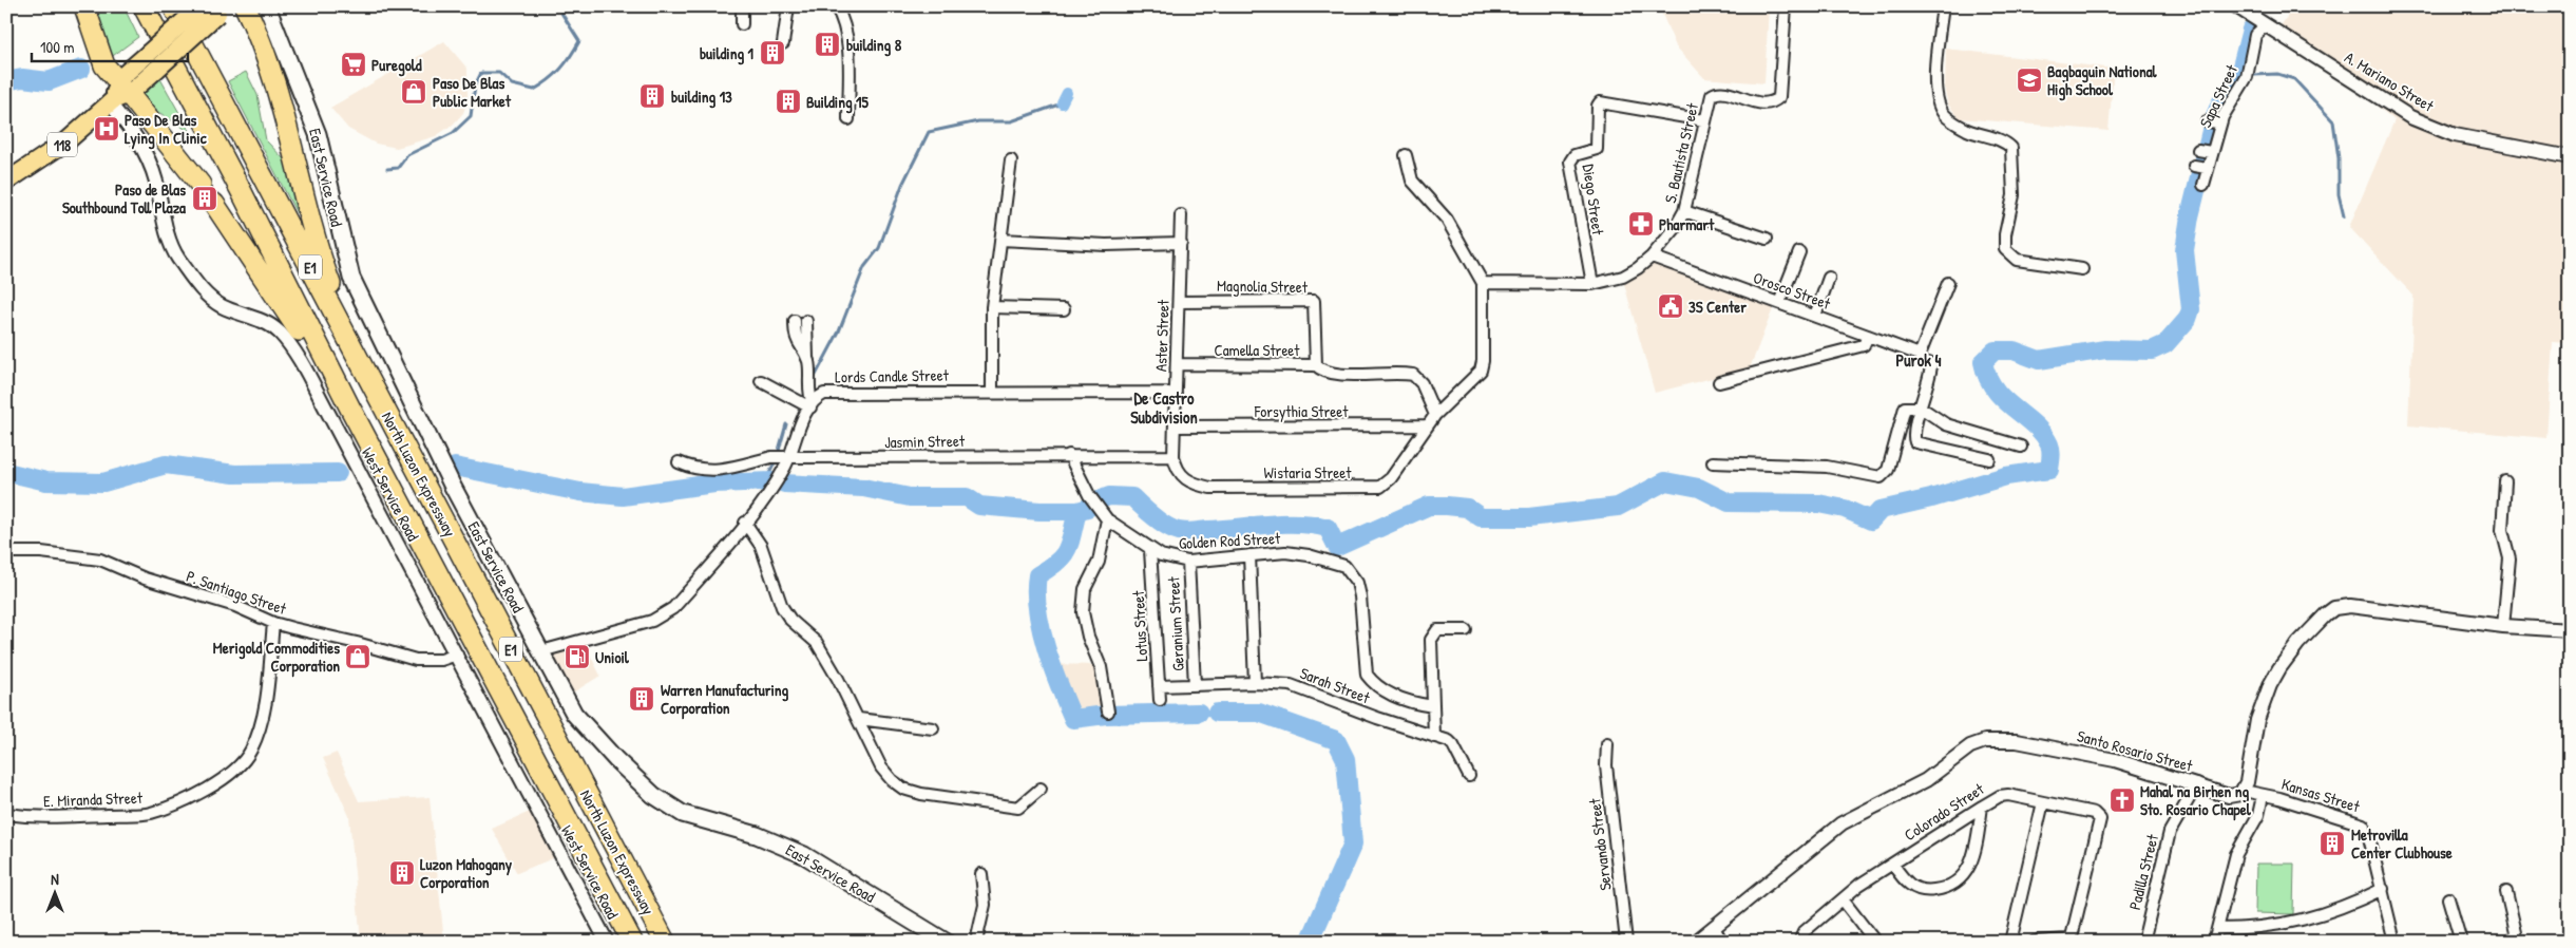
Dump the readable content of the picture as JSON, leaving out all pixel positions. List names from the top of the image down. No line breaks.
{"streets":{"highway":["E1","North Luzon Expressway"],"main road":["118","East Service Road"],"street":["A. Mariano Street","Sapa Street","S. Bautista Street","Diego Street","Magnolia Street","Orosco Street","Aster Street","Camella Street","Lords Candle Street","Forsythia Street","Jasmin Street","Wistaria Street","West Service Road","Golden Rod Street","P. Santiago Street","Geranium Street","Lotus Street","Sarah Street","Santo Rosario Street","Kansas Street","E. Miranda Street","Colorado Street","Servando Street","Padilla Street"]},"crossings":[["A. Mariano Street","Sapa Street"],["118","West Service Road"],["S. Bautista Street","Diego Street"],["S. Bautista Street","Orosco Street"],["Magnolia Street","Aster Street"],["Magnolia Street","Camella Street"],["Aster Street","Camella Street"],["Aster Street","Lords Candle Street"],["Aster Street","Forsythia Street"],["Aster Street","Jasmin Street"],["Aster Street","Wistaria Street"],["Forsythia Street","Wistaria Street"],["Jasmin Street","Wistaria Street"],["Jasmin Street","Golden Rod Street"],["West Service Road","P. Santiago Street"],["Golden Rod Street","Geranium Street"],["Golden Rod Street","Lotus Street"],["P. Santiago Street","E. Miranda Street"],["Geranium Street","Sarah Street"],["Lotus Street","Sarah Street"],["Santo Rosario Street","Kansas Street"],["Santo Rosario Street","Padilla Street"]],"districts":["Purok 4","De Castro Subdivision"],"places":{"building":["building 8","building 1","building 13","Building 15","Paso de Blas Southbound Toll Plaza","Warren Manufacturing Corporation","Metrovilla Center Clubhouse","Luzon Mahogany Corporation"],"supermarket":["Puregold"],"school or university":["Bagbaguin National High School"],"shop":["Paso De Blas Public Market","Merigold Commodities Corporation"],"hospital":["Paso De Blas Lying In Clinic"],"pharmacy":["Pharmart"],"public building":["3S Center"],"fuel station":["Unioil"],"church":["Mahal na Birhen ng Sto. Rosario Chapel"]},"scale_bar":"100 m","north":"top"}
